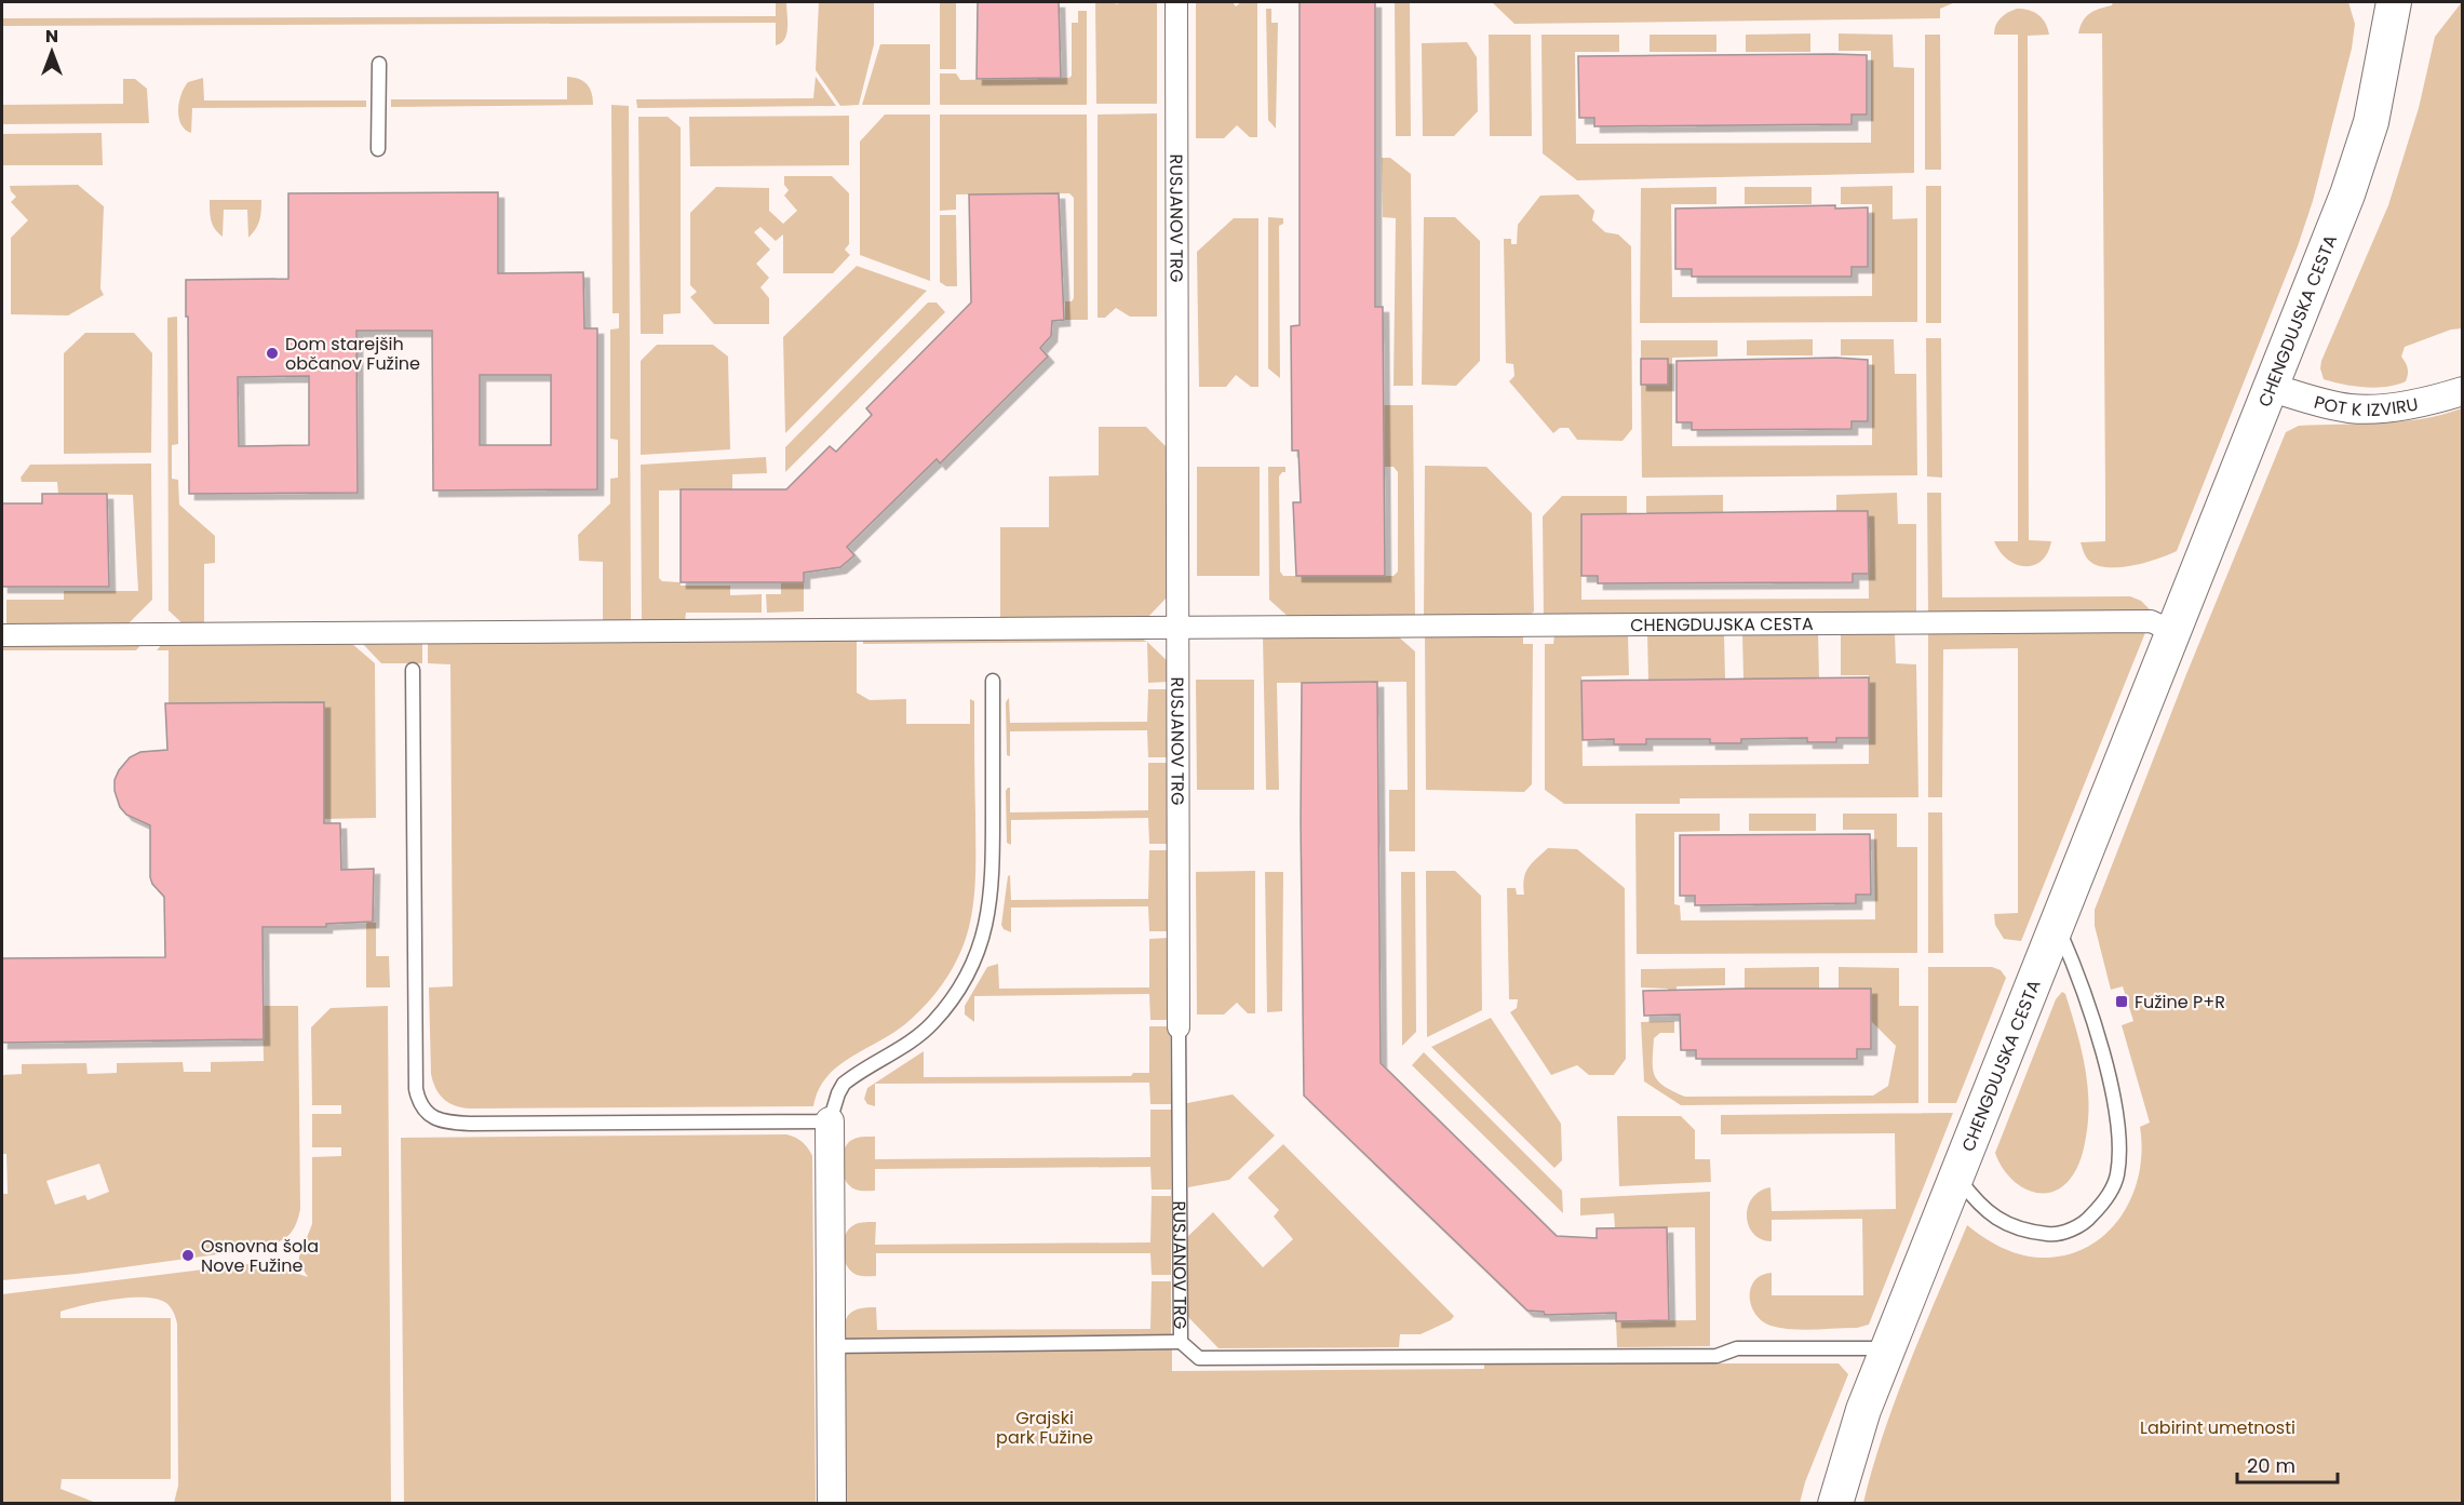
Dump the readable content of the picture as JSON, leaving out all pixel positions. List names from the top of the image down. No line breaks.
{"streets":{"street":["RUSJANOV TRG","CHENGDUJSKA CESTA","POT K IZVIRU"]},"crossings":[["RUSJANOV TRG","CHENGDUJSKA CESTA"],["CHENGDUJSKA CESTA","POT K IZVIRU"]],"parks":["Grajski park Fužine","Labirint umetnosti"],"places":{"other":["Dom starejših občanov Fužine","Osnovna šola Nove Fužine"],"transit":["Fužine P+R"]},"scale_bar":"20 m","north":"top"}
